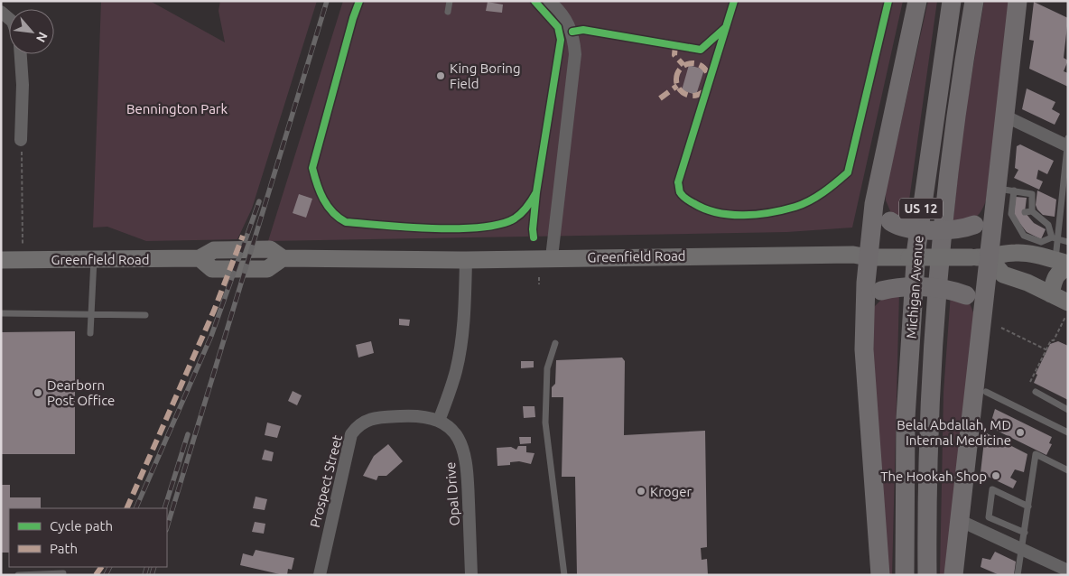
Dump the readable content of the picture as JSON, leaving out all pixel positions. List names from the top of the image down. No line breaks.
{"streets":{"main road":["US 12","Greenfield Road","Michigan Avenue"],"street":["Prospect Street","Opal Drive"]},"crossings":[["Prospect Street","Opal Drive"]],"parks":["Bennington Park"],"places":["King Boring Field","Dearborn Post Office","Belal Abdallah, MD Internal Medicine","The Hookah Shop","Kroger"],"legend":["Cycle path","Path"],"north":"bottom right"}
